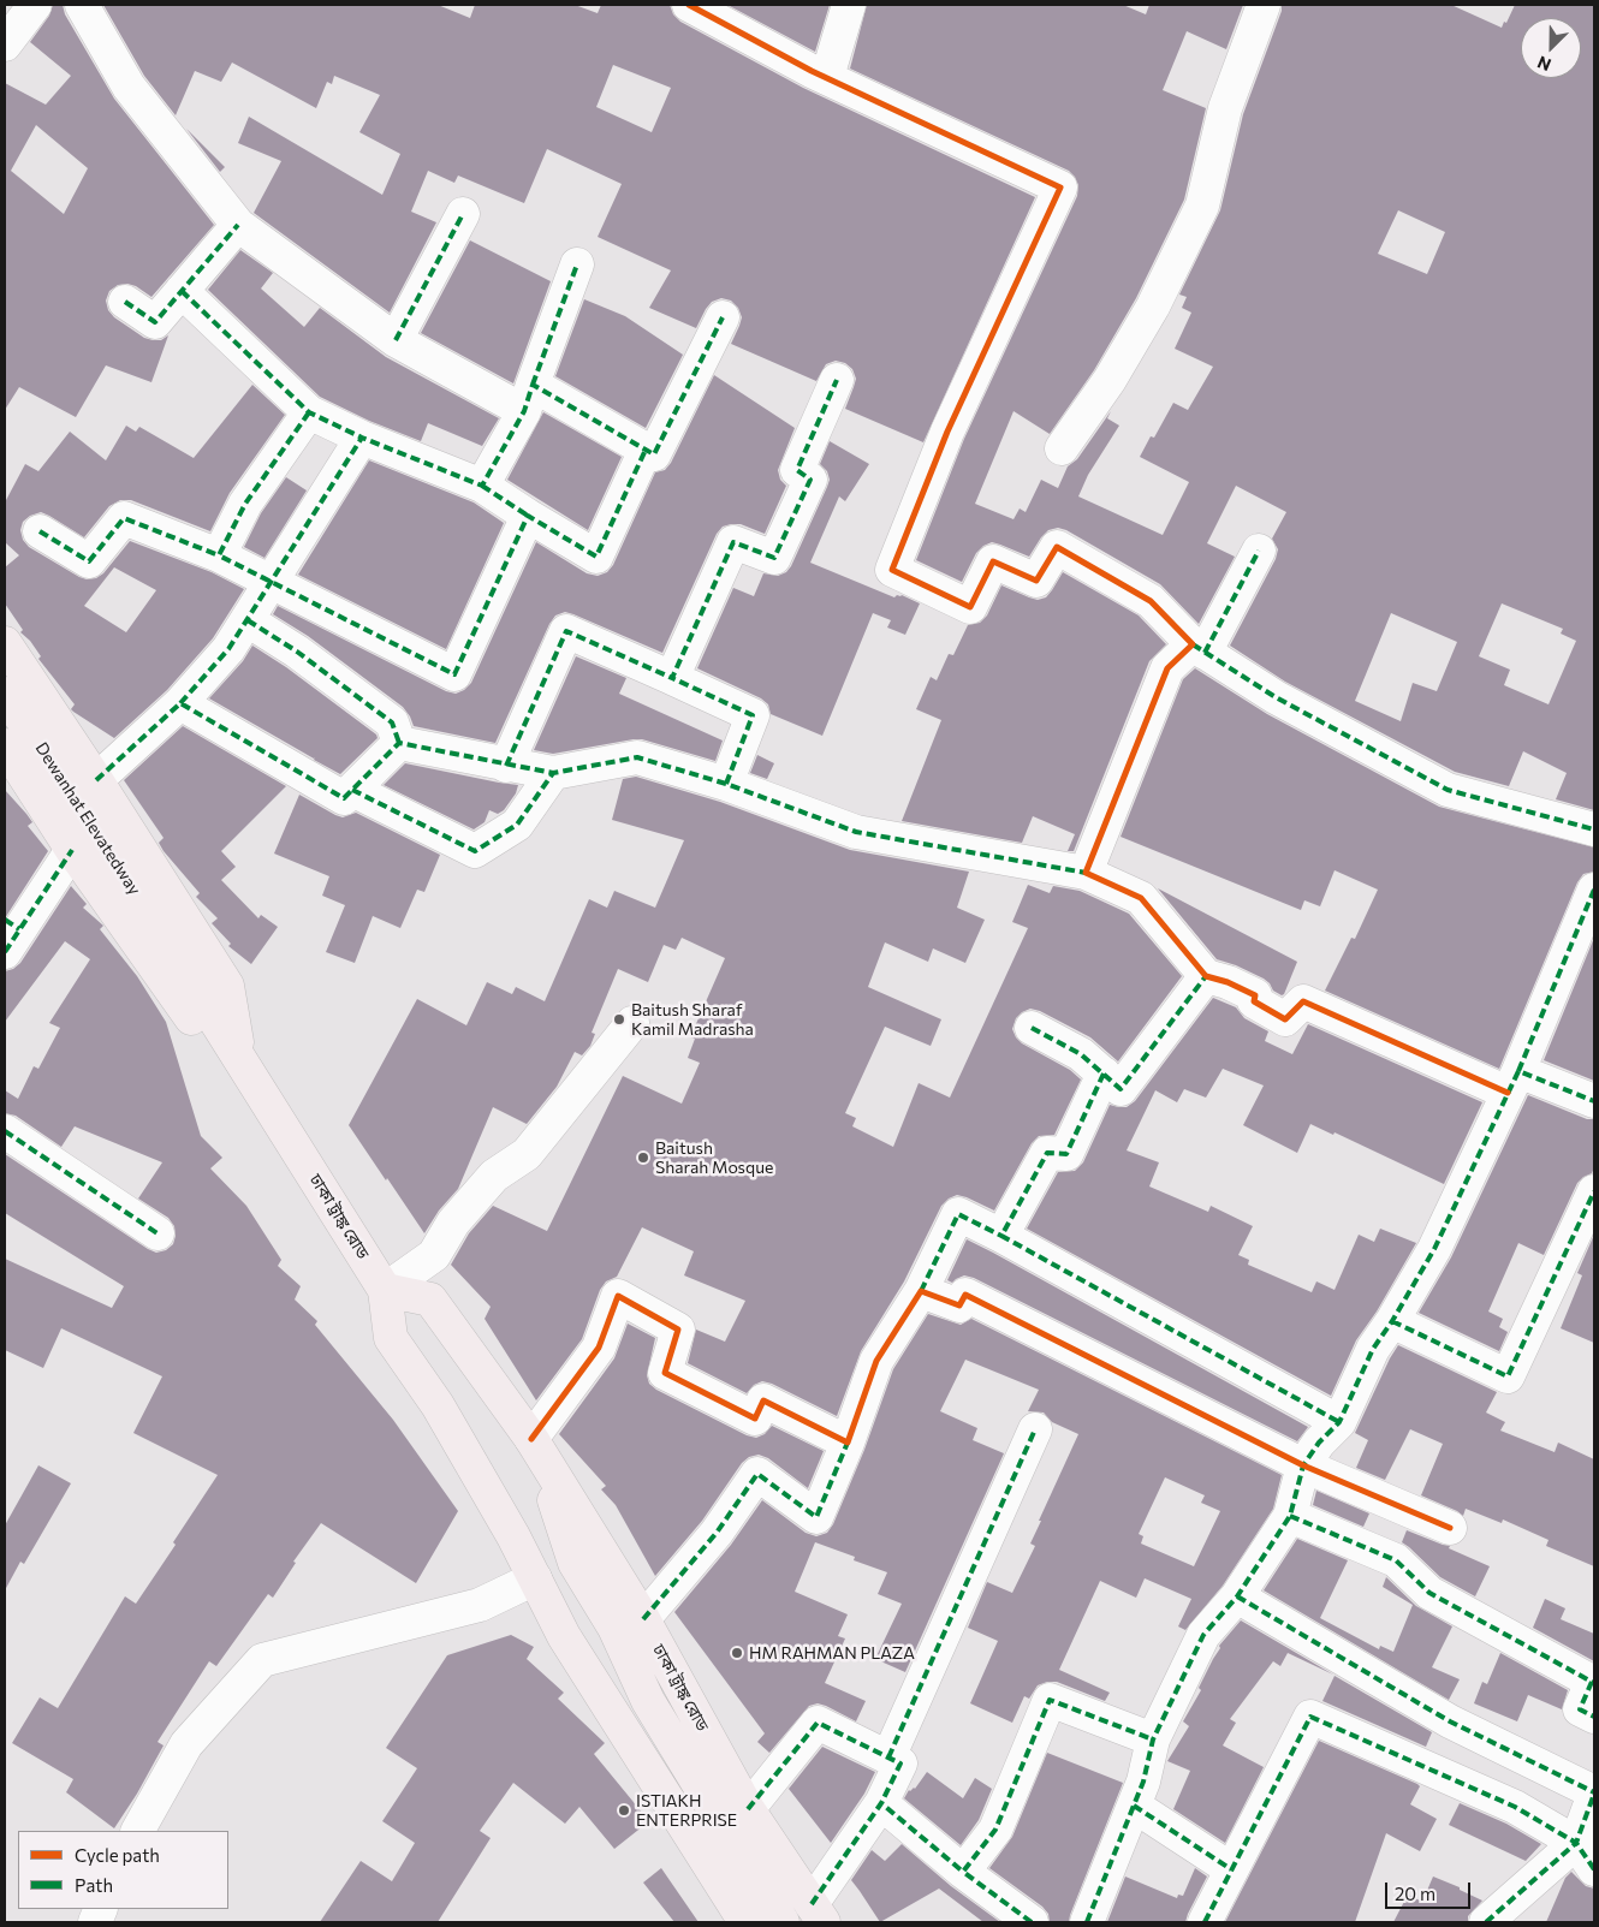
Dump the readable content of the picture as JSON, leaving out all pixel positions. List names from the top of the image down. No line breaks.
{"streets":{"main road":["Dewanhat Elevatedway","ঢাকা ট্রাঙ্ক রোড"]},"crossings":[["Dewanhat Elevatedway","ঢাকা ট্রাঙ্ক রোড"]],"places":["Baitush Sharaf Kamil Madrasha","Baitush Sharah Mosque","HM RAHMAN PLAZA","ISTIAKH ENTERPRISE"],"legend":["Cycle path","Path"],"scale_bar":"20 m","north":"bottom left"}
